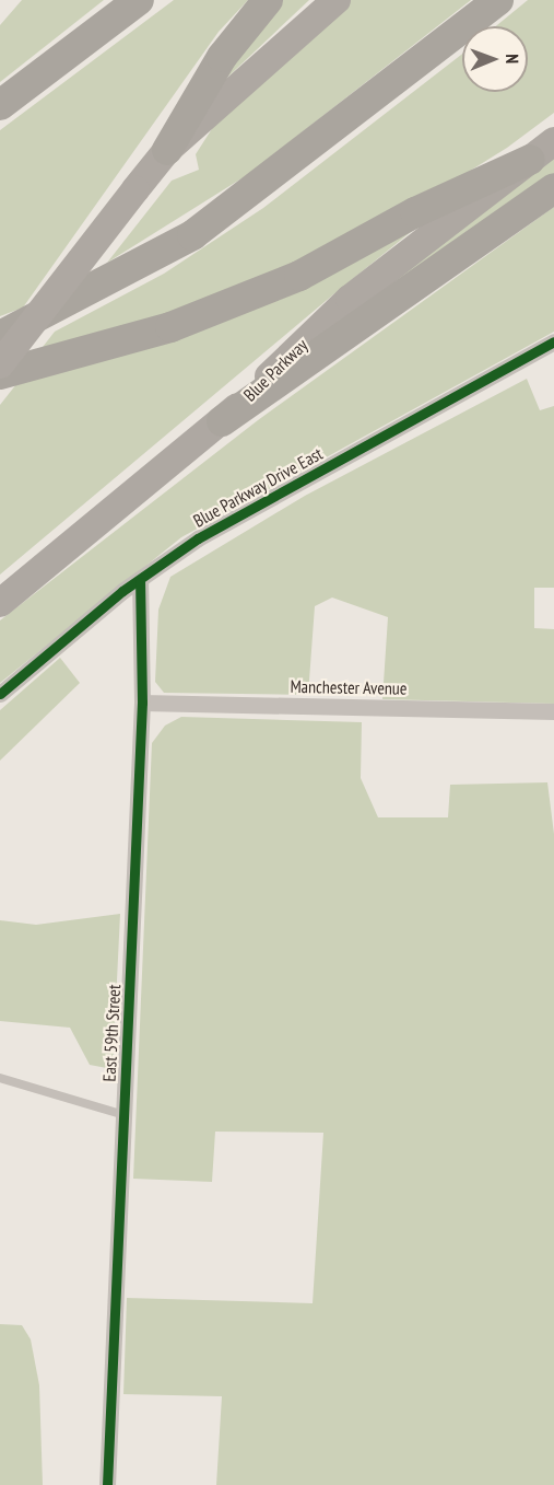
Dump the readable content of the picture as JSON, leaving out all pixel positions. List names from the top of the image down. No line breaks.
{"streets":{"highway":["Blue Parkway"],"street":["Blue Parkway Drive East","Manchester Avenue","East 59th Street"]},"crossings":[["Blue Parkway Drive East","East 59th Street"],["Manchester Avenue","East 59th Street"]],"north":"right"}
